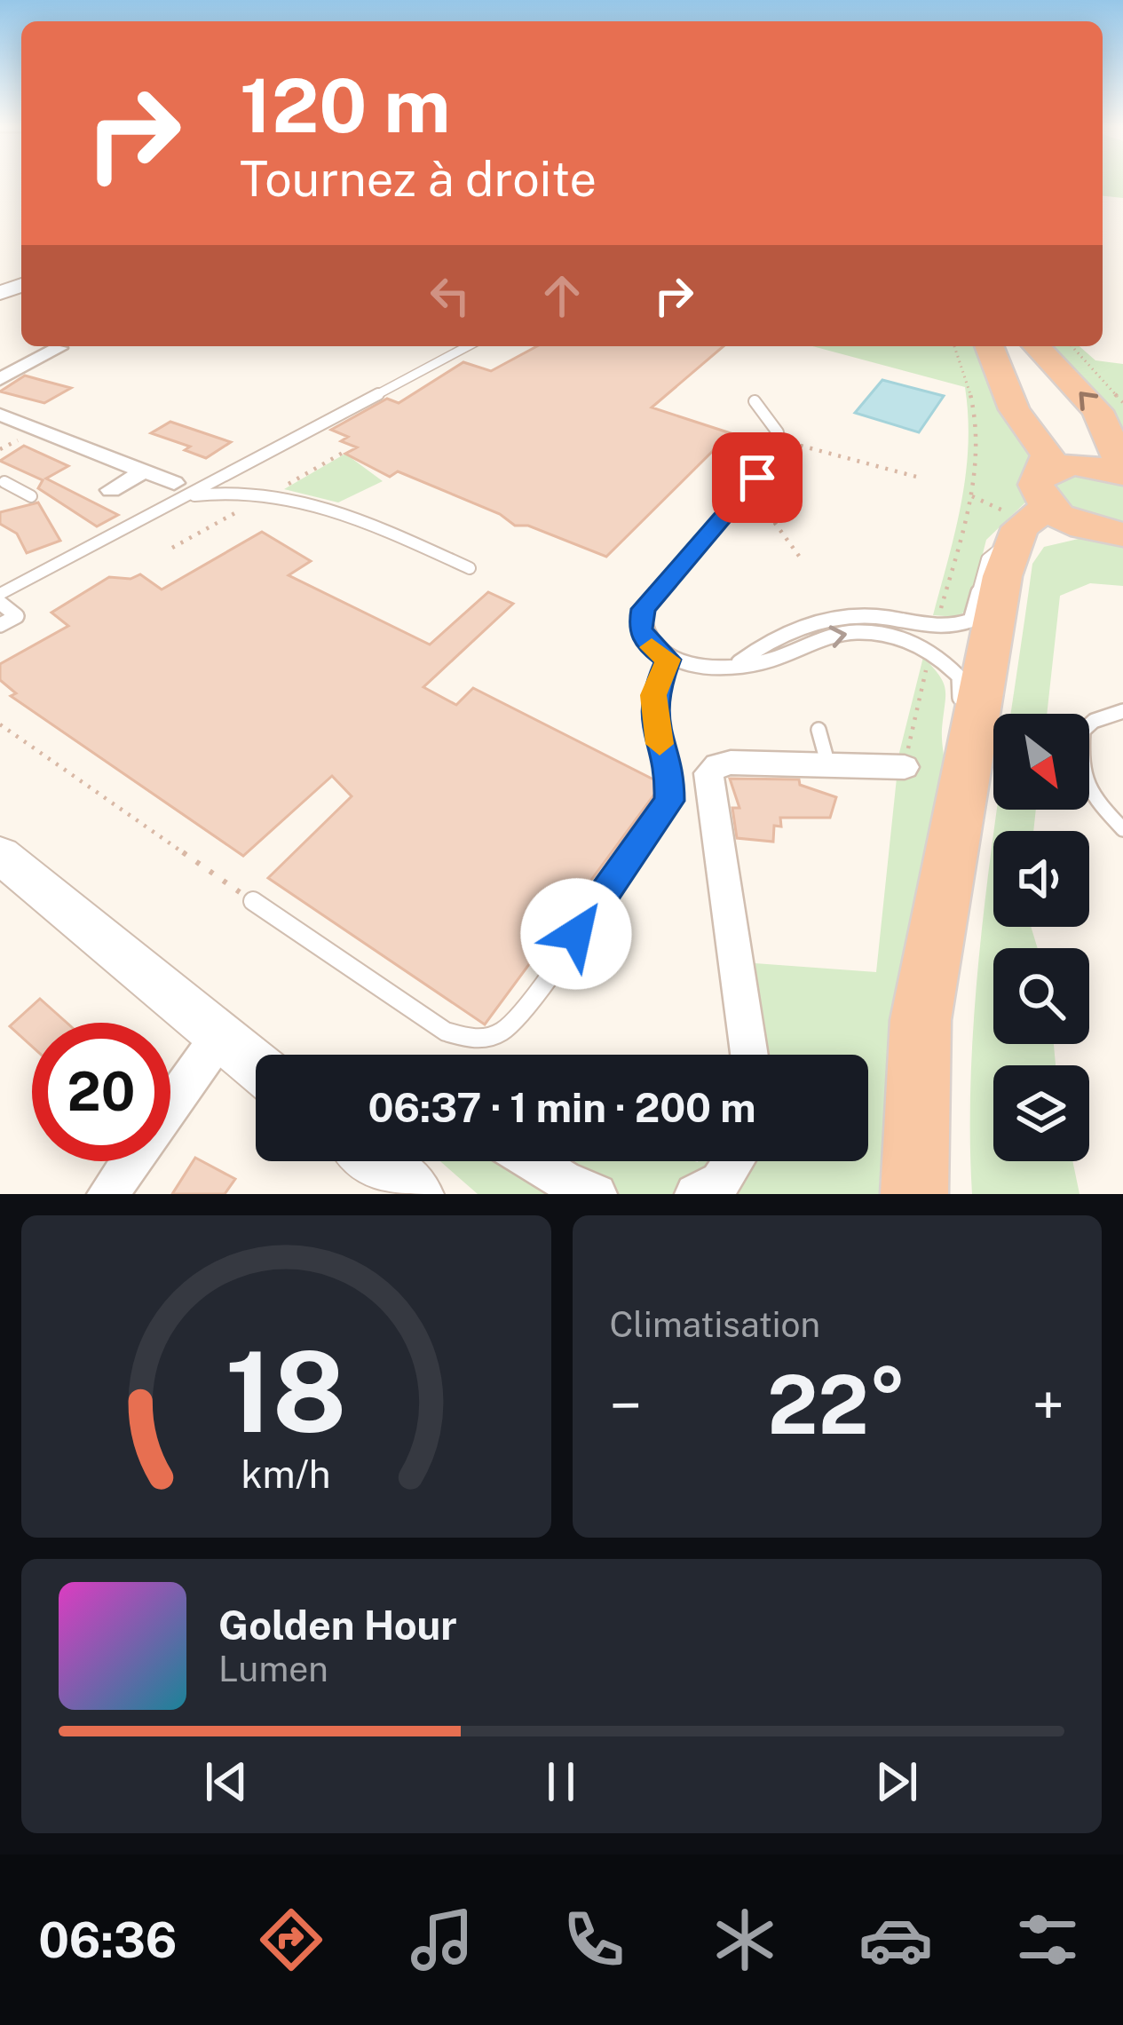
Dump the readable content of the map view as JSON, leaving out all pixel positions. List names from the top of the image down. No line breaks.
{"north":"bottom right","page":{"turn":["120 m","Tournez à droite"],"limit":"20","trip":"06:37 · 1 min · 200 m","tile":"Climatisation","heat":["−","22°","+"],"song":["Golden Hour","Lumen"],"tabs":"06:36","gauge":["18","km/h"]}}
